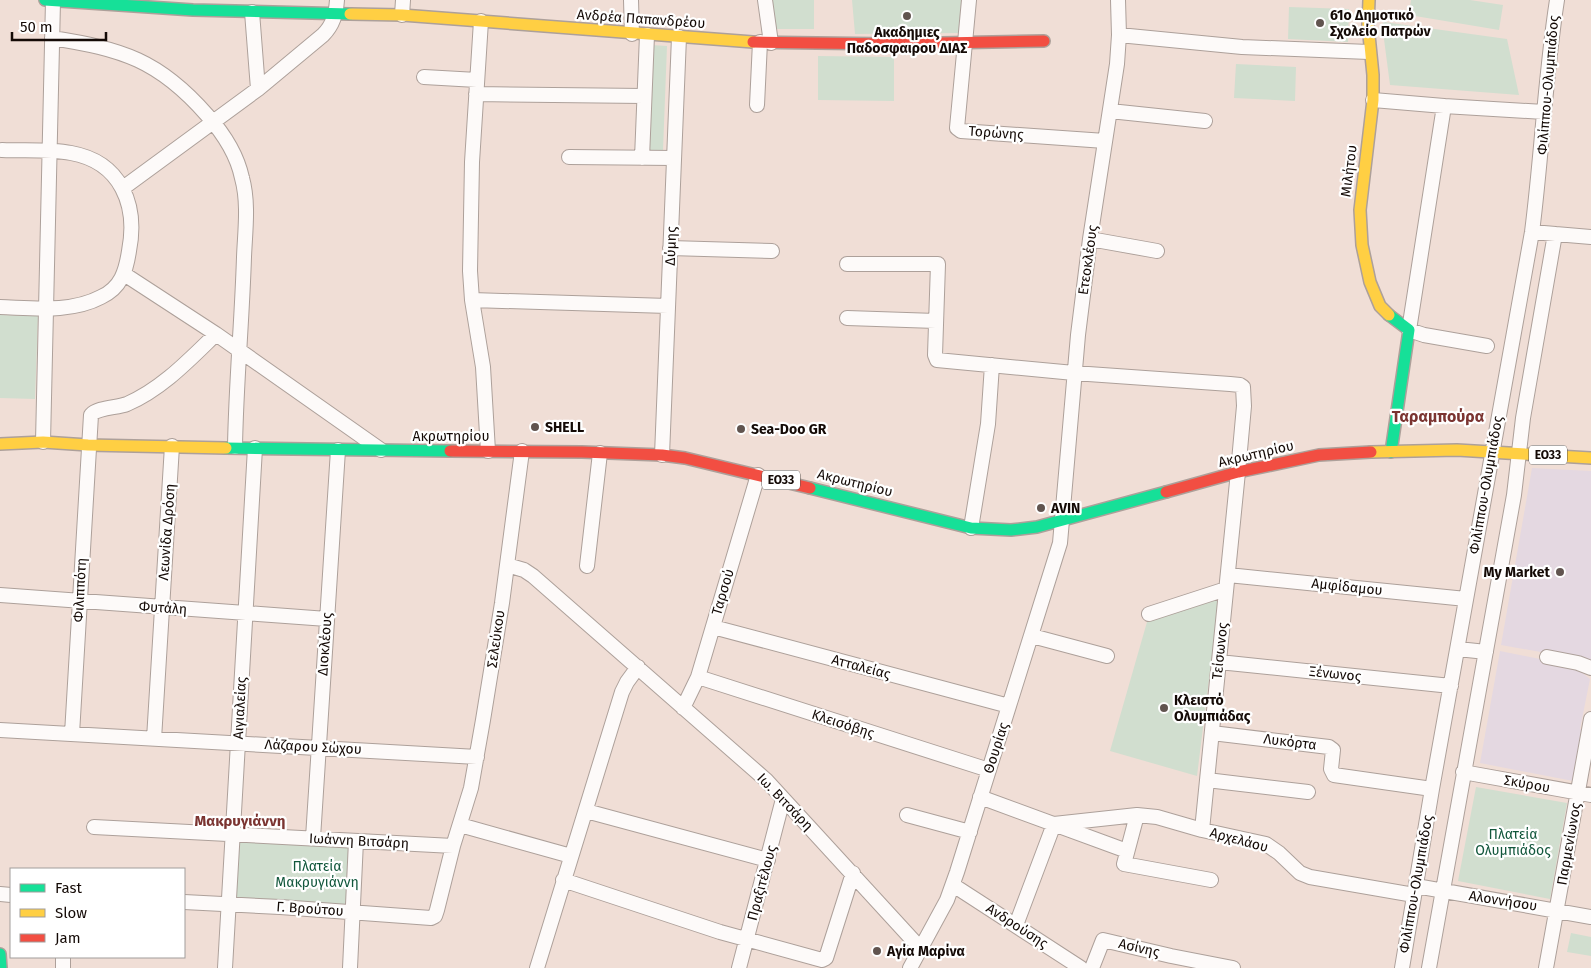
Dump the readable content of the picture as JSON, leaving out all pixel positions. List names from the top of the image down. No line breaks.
{"streets":{"main road":["Ανδρέα Παπανδρέου","Μιλήτου","Ακρωτηρίου","ΕΟ33"],"street":["Φιλίππου-Ολυμπιάδος","Τορώνης","Δύμης","Ετεοκλέους","Λεωνίδα Δρόση","Αμφίδαμου","Φιλιππότη","Ταρσού","Φυτάλη","Σελεύκου","Διοκλέους","Τείσωνος","Ατταλείας","Ξένωνος","Αιγιαλείας","Κλεισόβης","Λυκόρτα","Λάζαρου Σώχου","Θουρίας","Σκύρου","Ιω. Βιτσάρη","Αρχελάου","Ιωάννη Βιτσάρη","Παρμενίωνος","Πραξιτέλους","Αλοννήσου","Γ. Βρούτου","Ανδρούσης","Ασίνης"]},"crossings":[["Ανδρέα Παπανδρέου","Τορώνης"],["Ανδρέα Παπανδρέου","Δύμης"],["Φιλίππου-Ολυμπιάδος","Ακρωτηρίου"],["Φιλίππου-Ολυμπιάδος","Αμφίδαμου"],["Φιλίππου-Ολυμπιάδος","Ξένωνος"],["Φιλίππου-Ολυμπιάδος","Λυκόρτα"],["Φιλίππου-Ολυμπιάδος","Σκύρου"],["Φιλίππου-Ολυμπιάδος","Αρχελάου"],["Φιλίππου-Ολυμπιάδος","Αλοννήσου"],["Τορώνης","Ετεοκλέους"],["Δύμης","Ακρωτηρίου"],["Ετεοκλέους","Ακρωτηρίου"],["Ετεοκλέους","Τείσωνος"],["Ετεοκλέους","Θουρίας"],["Ακρωτηρίου","Λεωνίδα Δρόση"],["Ακρωτηρίου","Φιλιππότη"],["Ακρωτηρίου","Ταρσού"],["Ακρωτηρίου","Σελεύκου"],["Ακρωτηρίου","Διοκλέους"],["Ακρωτηρίου","Τείσωνος"],["Ακρωτηρίου","Αιγιαλείας"],["Ακρωτηρίου","Θουρίας"],["Λεωνίδα Δρόση","Φυτάλη"],["Λεωνίδα Δρόση","Λάζαρου Σώχου"],["Αμφίδαμου","Τείσωνος"],["Φιλιππότη","Φυτάλη"],["Φιλιππότη","Λάζαρου Σώχου"],["Ταρσού","Ατταλείας"],["Ταρσού","Κλεισόβης"],["Ταρσού","Ιω. Βιτσάρη"],["Φυτάλη","Διοκλέους"],["Φυτάλη","Αιγιαλείας"],["Σελεύκου","Λάζαρου Σώχου"],["Σελεύκου","Ιω. Βιτσάρη"],["Διοκλέους","Λάζαρου Σώχου"],["Διοκλέους","Ιωάννη Βιτσάρη"],["Τείσωνος","Ξένωνος"],["Τείσωνος","Λυκόρτα"],["Τείσωνος","Αρχελάου"],["Ατταλείας","Θουρίας"],["Αιγιαλείας","Λάζαρου Σώχου"],["Αιγιαλείας","Ιωάννη Βιτσάρη"],["Αιγιαλείας","Γ. Βρούτου"],["Κλεισόβης","Θουρίας"],["Θουρίας","Ιω. Βιτσάρη"],["Θουρίας","Ανδρούσης"],["Σκύρου","Παρμενίωνος"],["Ιω. Βιτσάρη","Πραξιτέλους"],["Αρχελάου","Αλοννήσου"],["Ιωάννη Βιτσάρη","Γ. Βρούτου"],["Παρμενίωνος","Αλοννήσου"]],"districts":["Ταραμπούρα","Μακρυγιάννη"],"parks":["Πλατεία Ολυμπιάδος","Πλατεία Μακρυγιάννη"],"places":["Ακαδημιες Παδοσφαιρου ΔΙΑΣ","61ο Δημοτικό Σχολείο Πατρών","SHELL","Sea-Doo GR","AVIN","My Market","Κλειστό Ολυμπιάδας","Αγία Μαρίνα"],"legend":["Fast","Slow","Jam"],"scale_bar":"50 m"}
